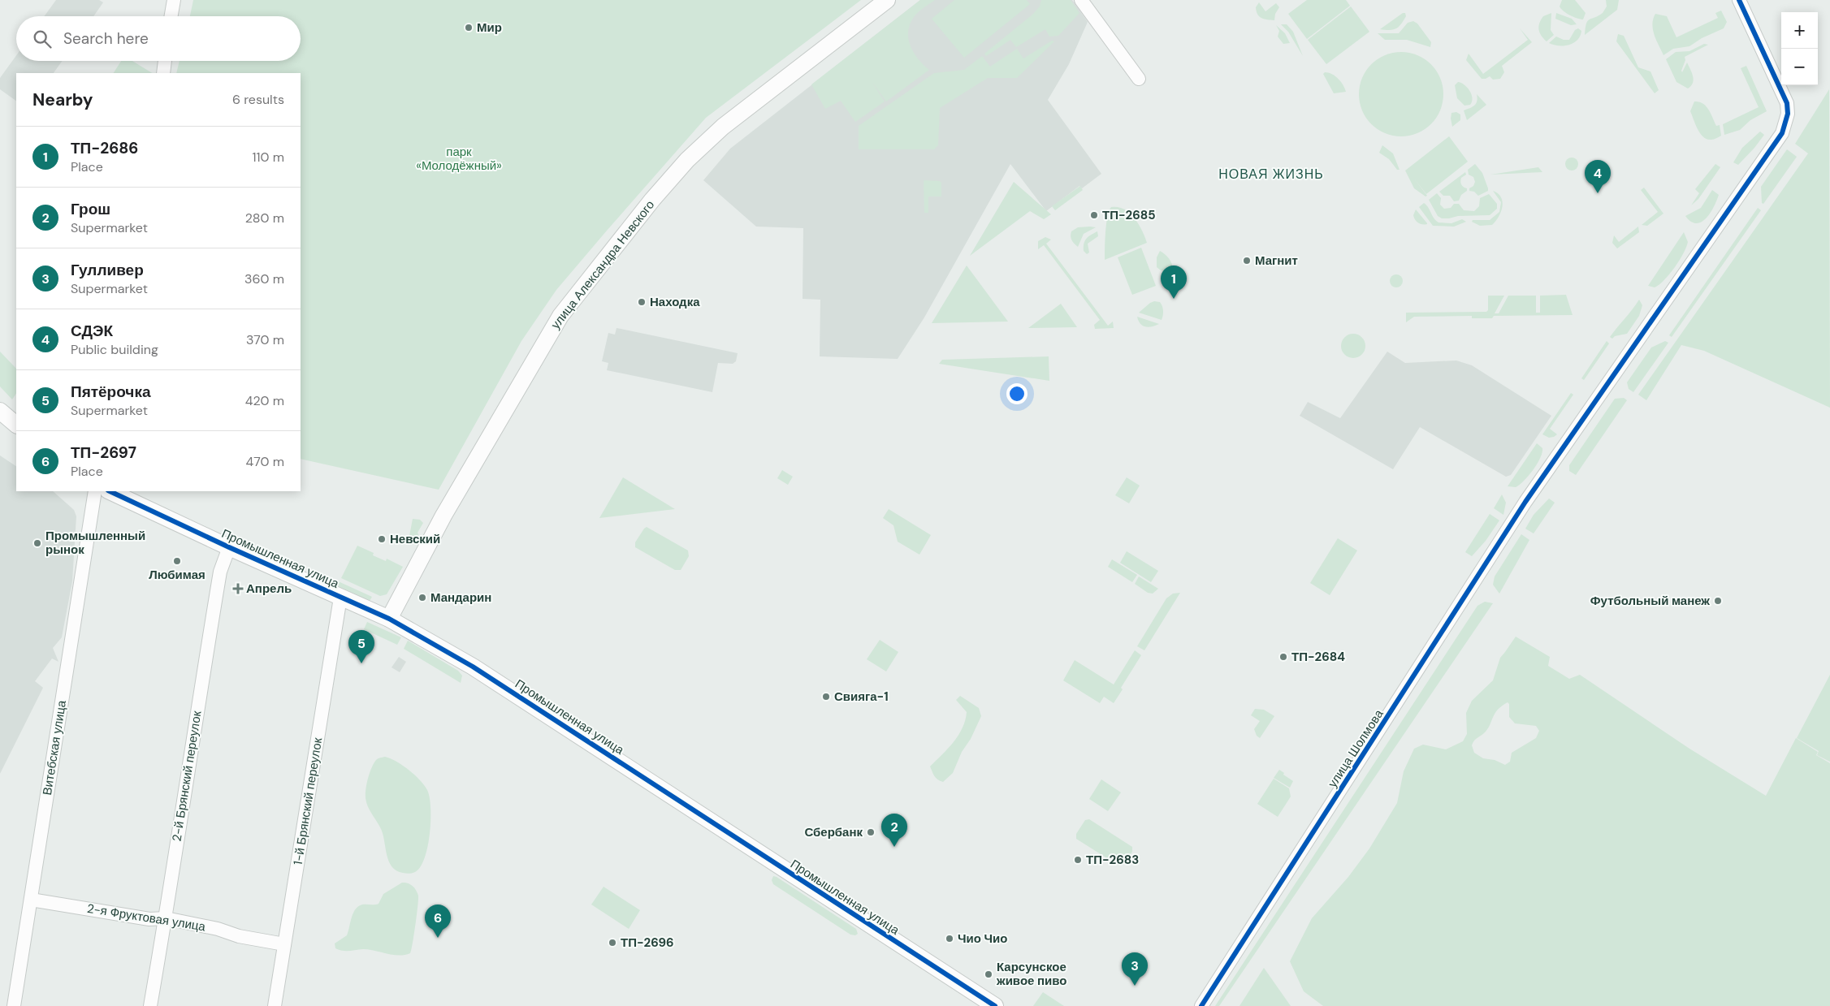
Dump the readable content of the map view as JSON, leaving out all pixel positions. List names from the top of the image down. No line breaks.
{"streets":{"street":["улица Александра Невского","Промышленная улица","Витебская улица","улица Шолмова","2-й Брянский переулок","1-й Брянский переулок","2-я Фруктовая улица"]},"crossings":[["улица Александра Невского","Промышленная улица"],["Промышленная улица","2-й Брянский переулок"],["Промышленная улица","1-й Брянский переулок"],["Витебская улица","2-я Фруктовая улица"],["2-й Брянский переулок","2-я Фруктовая улица"],["1-й Брянский переулок","2-я Фруктовая улица"]],"districts":["НОВАЯ ЖИЗНЬ"],"parks":["парк «Молодёжный»"],"places":{"other":["Мир","ТП-2685","Магнит","Находка","Невский","Промышленный рынок","Любимая","Мандарин","Футбольный манеж","ТП-2684","Свияга-1","Сбербанк","ТП-2683","Чио Чио","ТП-2696","Карсунское живое пиво"],"health":["Апрель"]},"page":{"map_buttons":["+","−"],"search":"Search here","heading":["Nearby","6 results"],"list":[{"mark":"1","name":"ТП-2686","note":"Place","value":"110 m"},{"mark":"2","name":"Грош","note":"Supermarket","value":"280 m"},{"mark":"3","name":"Гулливер","note":"Supermarket","value":"360 m"},{"mark":"4","name":"СДЭК","note":"Public building","value":"370 m"},{"mark":"5","name":"Пятёрочка","note":"Supermarket","value":"420 m"},{"mark":"6","name":"ТП-2697","note":"Place","value":"470 m"}],"pins":["4","1","5","2","6","3"]}}
